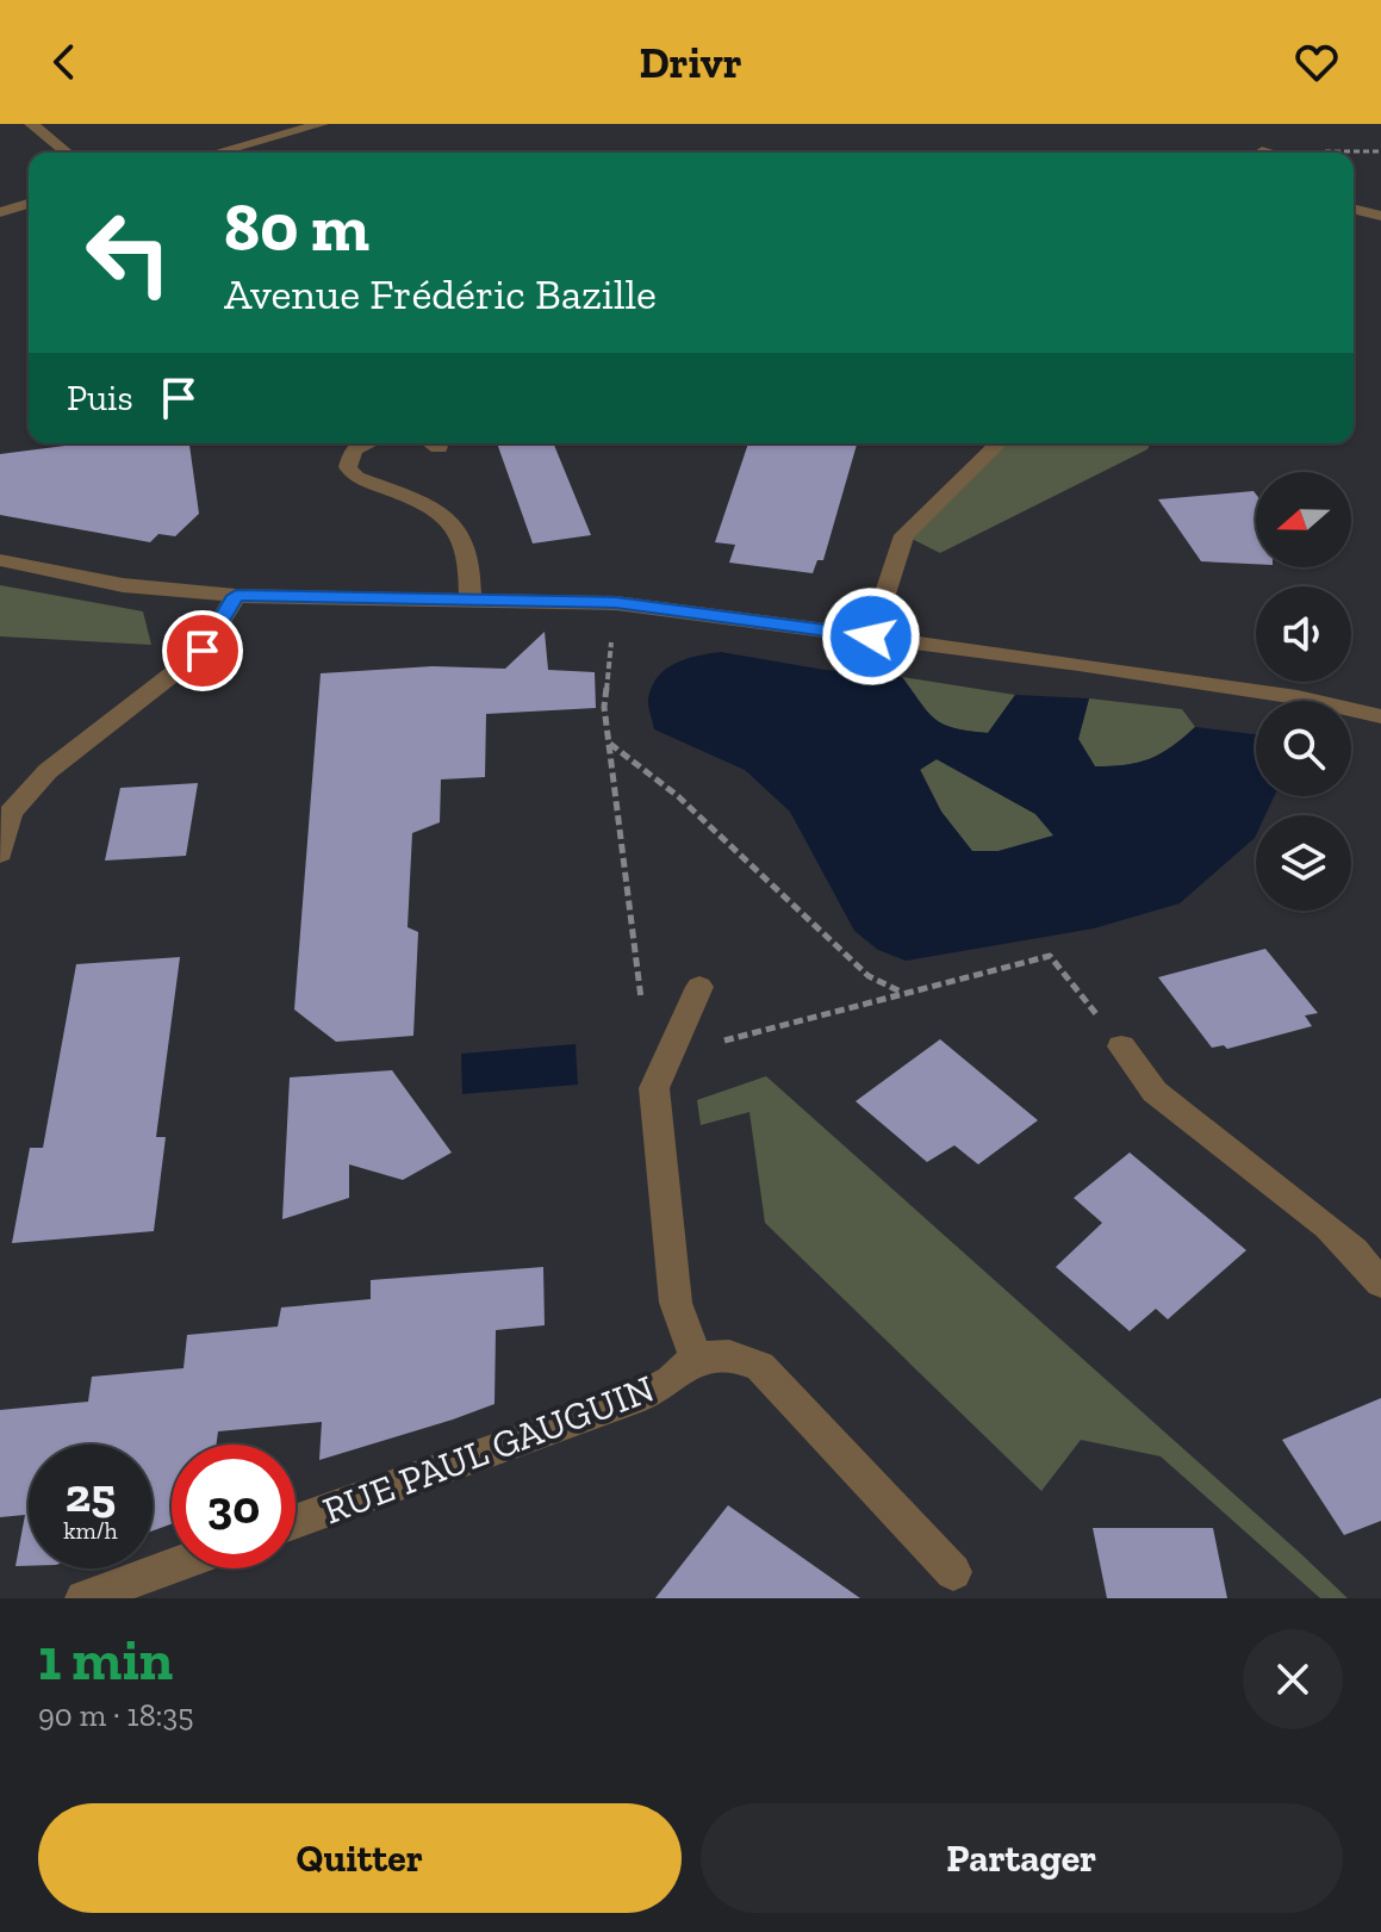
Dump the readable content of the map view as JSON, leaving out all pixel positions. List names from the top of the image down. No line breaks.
{"streets":{"street":["RUE PAUL GAUGUIN"]},"north":"left","page":{"header":"Drivr","turn":["80 m","Avenue Frédéric Bazille"],"then":"Puis","speed":"25 km/h","limit":"30","heading":["1 min","90 m · 18:35"],"buttons":["Quitter","Partager"]}}
